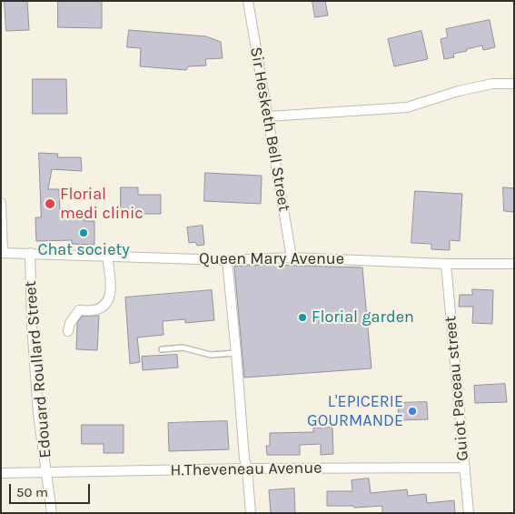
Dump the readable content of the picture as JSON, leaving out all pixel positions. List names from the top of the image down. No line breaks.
{"streets":{"street":["Sir Hesketh Bell Street","Queen Mary Avenue","Edouard Roullard Street","Guiot Paceau street","H.Theveneau Avenue"]},"crossings":[["Sir Hesketh Bell Street","Queen Mary Avenue"],["Queen Mary Avenue","Edouard Roullard Street"],["Queen Mary Avenue","Guiot Paceau street"],["Edouard Roullard Street","H.Theveneau Avenue"],["Guiot Paceau street","H.Theveneau Avenue"]],"places":["Florial medi clinic","Chat society","Florial garden","L'EPICERIE GOURMANDE"],"scale_bar":"50 m"}
